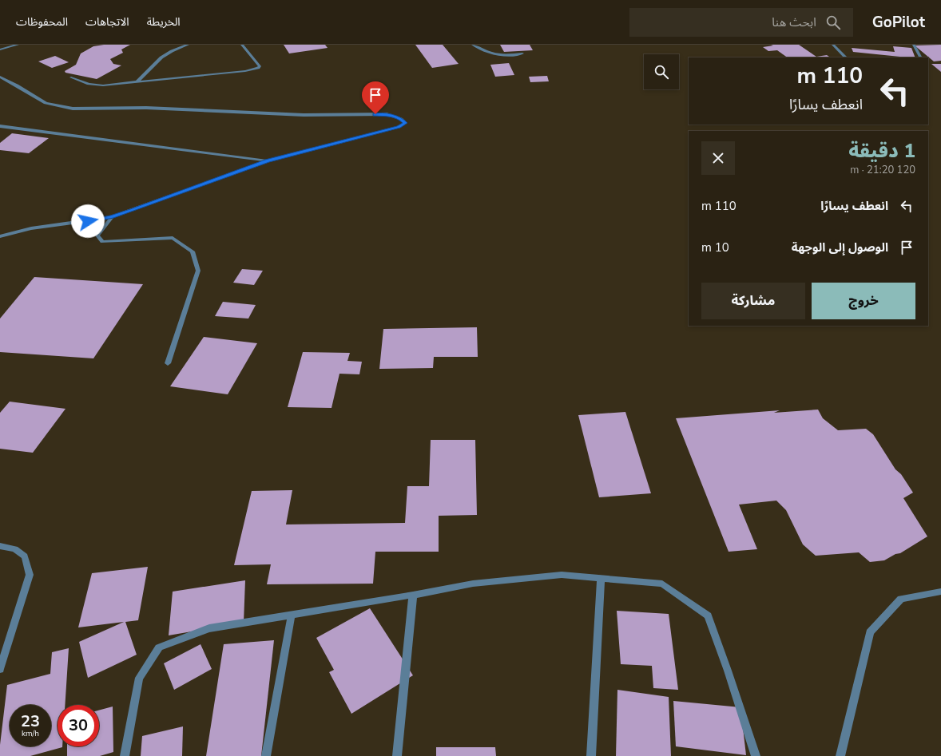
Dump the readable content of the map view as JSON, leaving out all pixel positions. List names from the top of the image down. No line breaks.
{"page":{"header":"GoPilot","search":"ابحث هنا","nav":["الخريطة","الاتجاهات","المحفوظات"],"turn":["110 m","انعطف يسارًا"],"heading":["1 دقيقة","120 m · 21:20"],"list":[{"name":"انعطف يسارًا","value":"110 m"},{"name":"الوصول إلى الوجهة","value":"10 m"}],"buttons":["خروج","مشاركة"],"speed":"23 km/h","limit":"30"}}
